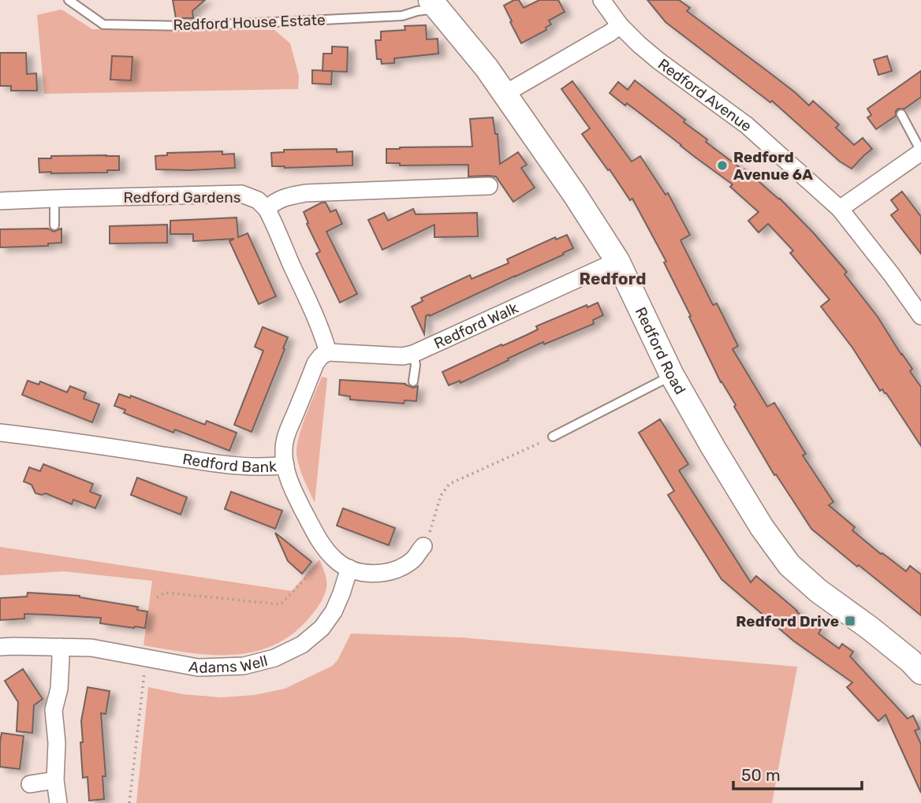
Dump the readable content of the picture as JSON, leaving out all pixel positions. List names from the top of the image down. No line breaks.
{"streets":{"main road":["Redford Road"],"street":["Redford Avenue","Redford Gardens","Redford Walk","Redford Bank","Adams Well"],"lane":["Redford House Estate"]},"crossings":[["Redford House Estate","Redford Road"],["Redford Walk","Redford Road"],["Redford Bank","Adams Well"]],"districts":["Redford"],"places":{"other":["Redford Avenue 6A"],"transit":["Redford Drive"]},"scale_bar":"50 m"}
